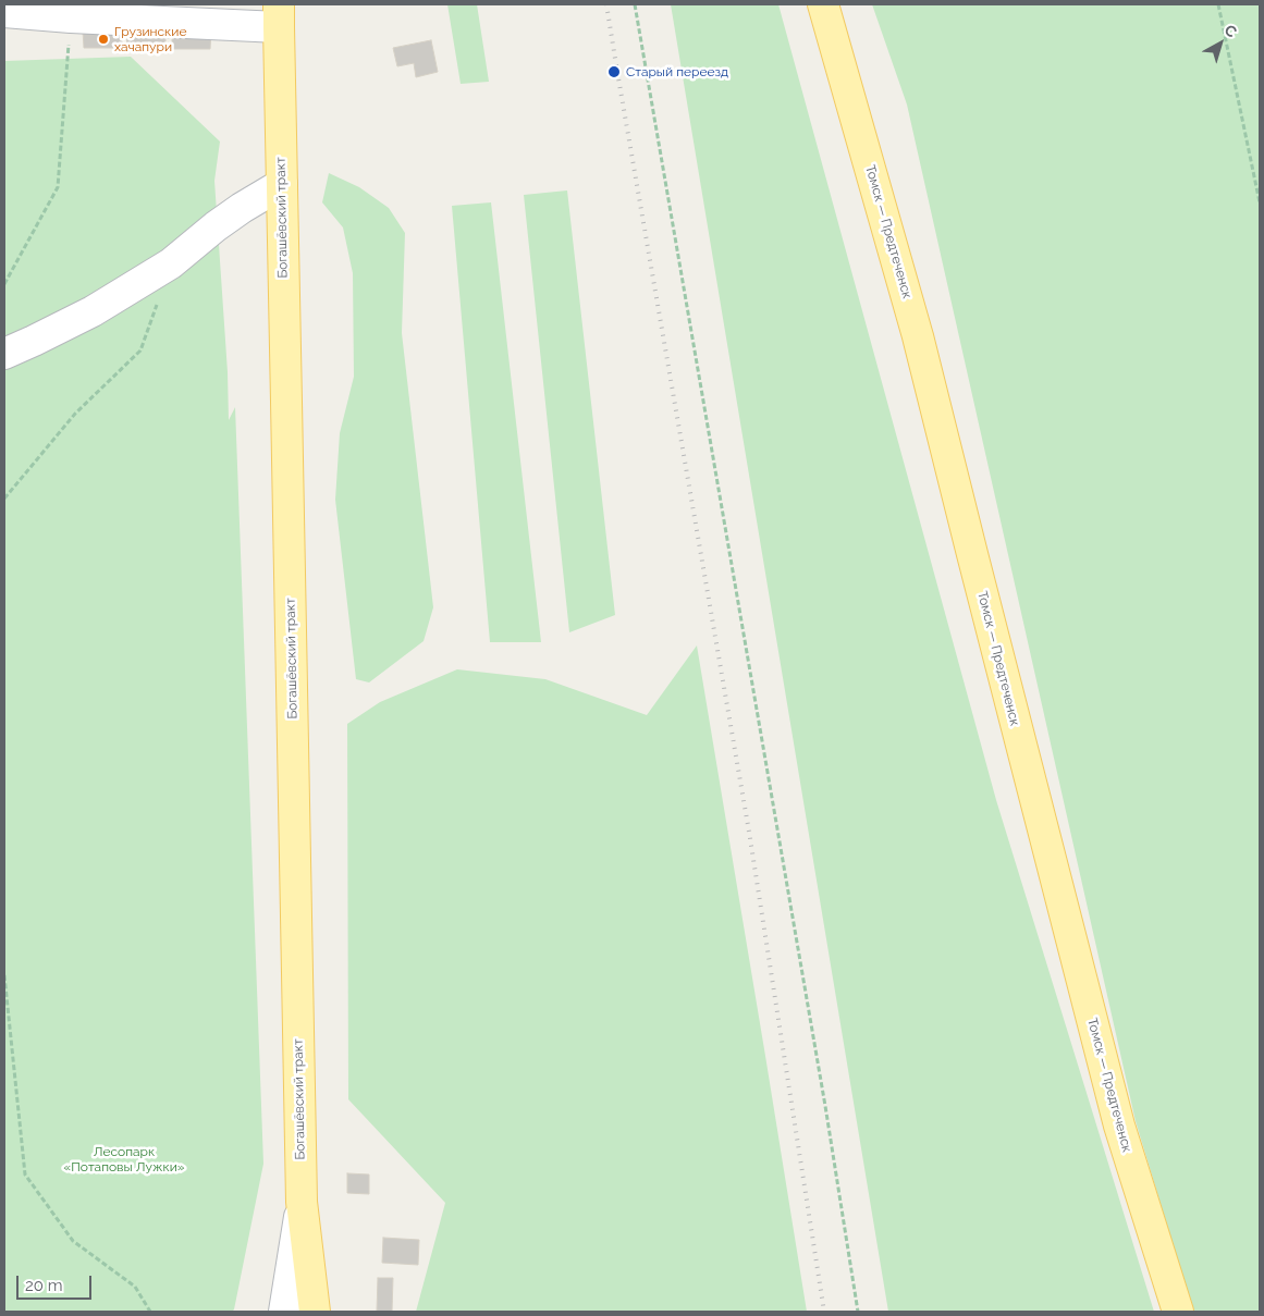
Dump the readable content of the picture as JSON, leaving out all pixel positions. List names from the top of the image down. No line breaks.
{"streets":{"main road":["Богашёвский тракт","Томск — Предтеченск"]},"parks":["Лесопарк «Потаповы Лужки»"],"places":["Грузинские хачапури","Старый переезд"],"scale_bar":"20 m","north":"top right"}
